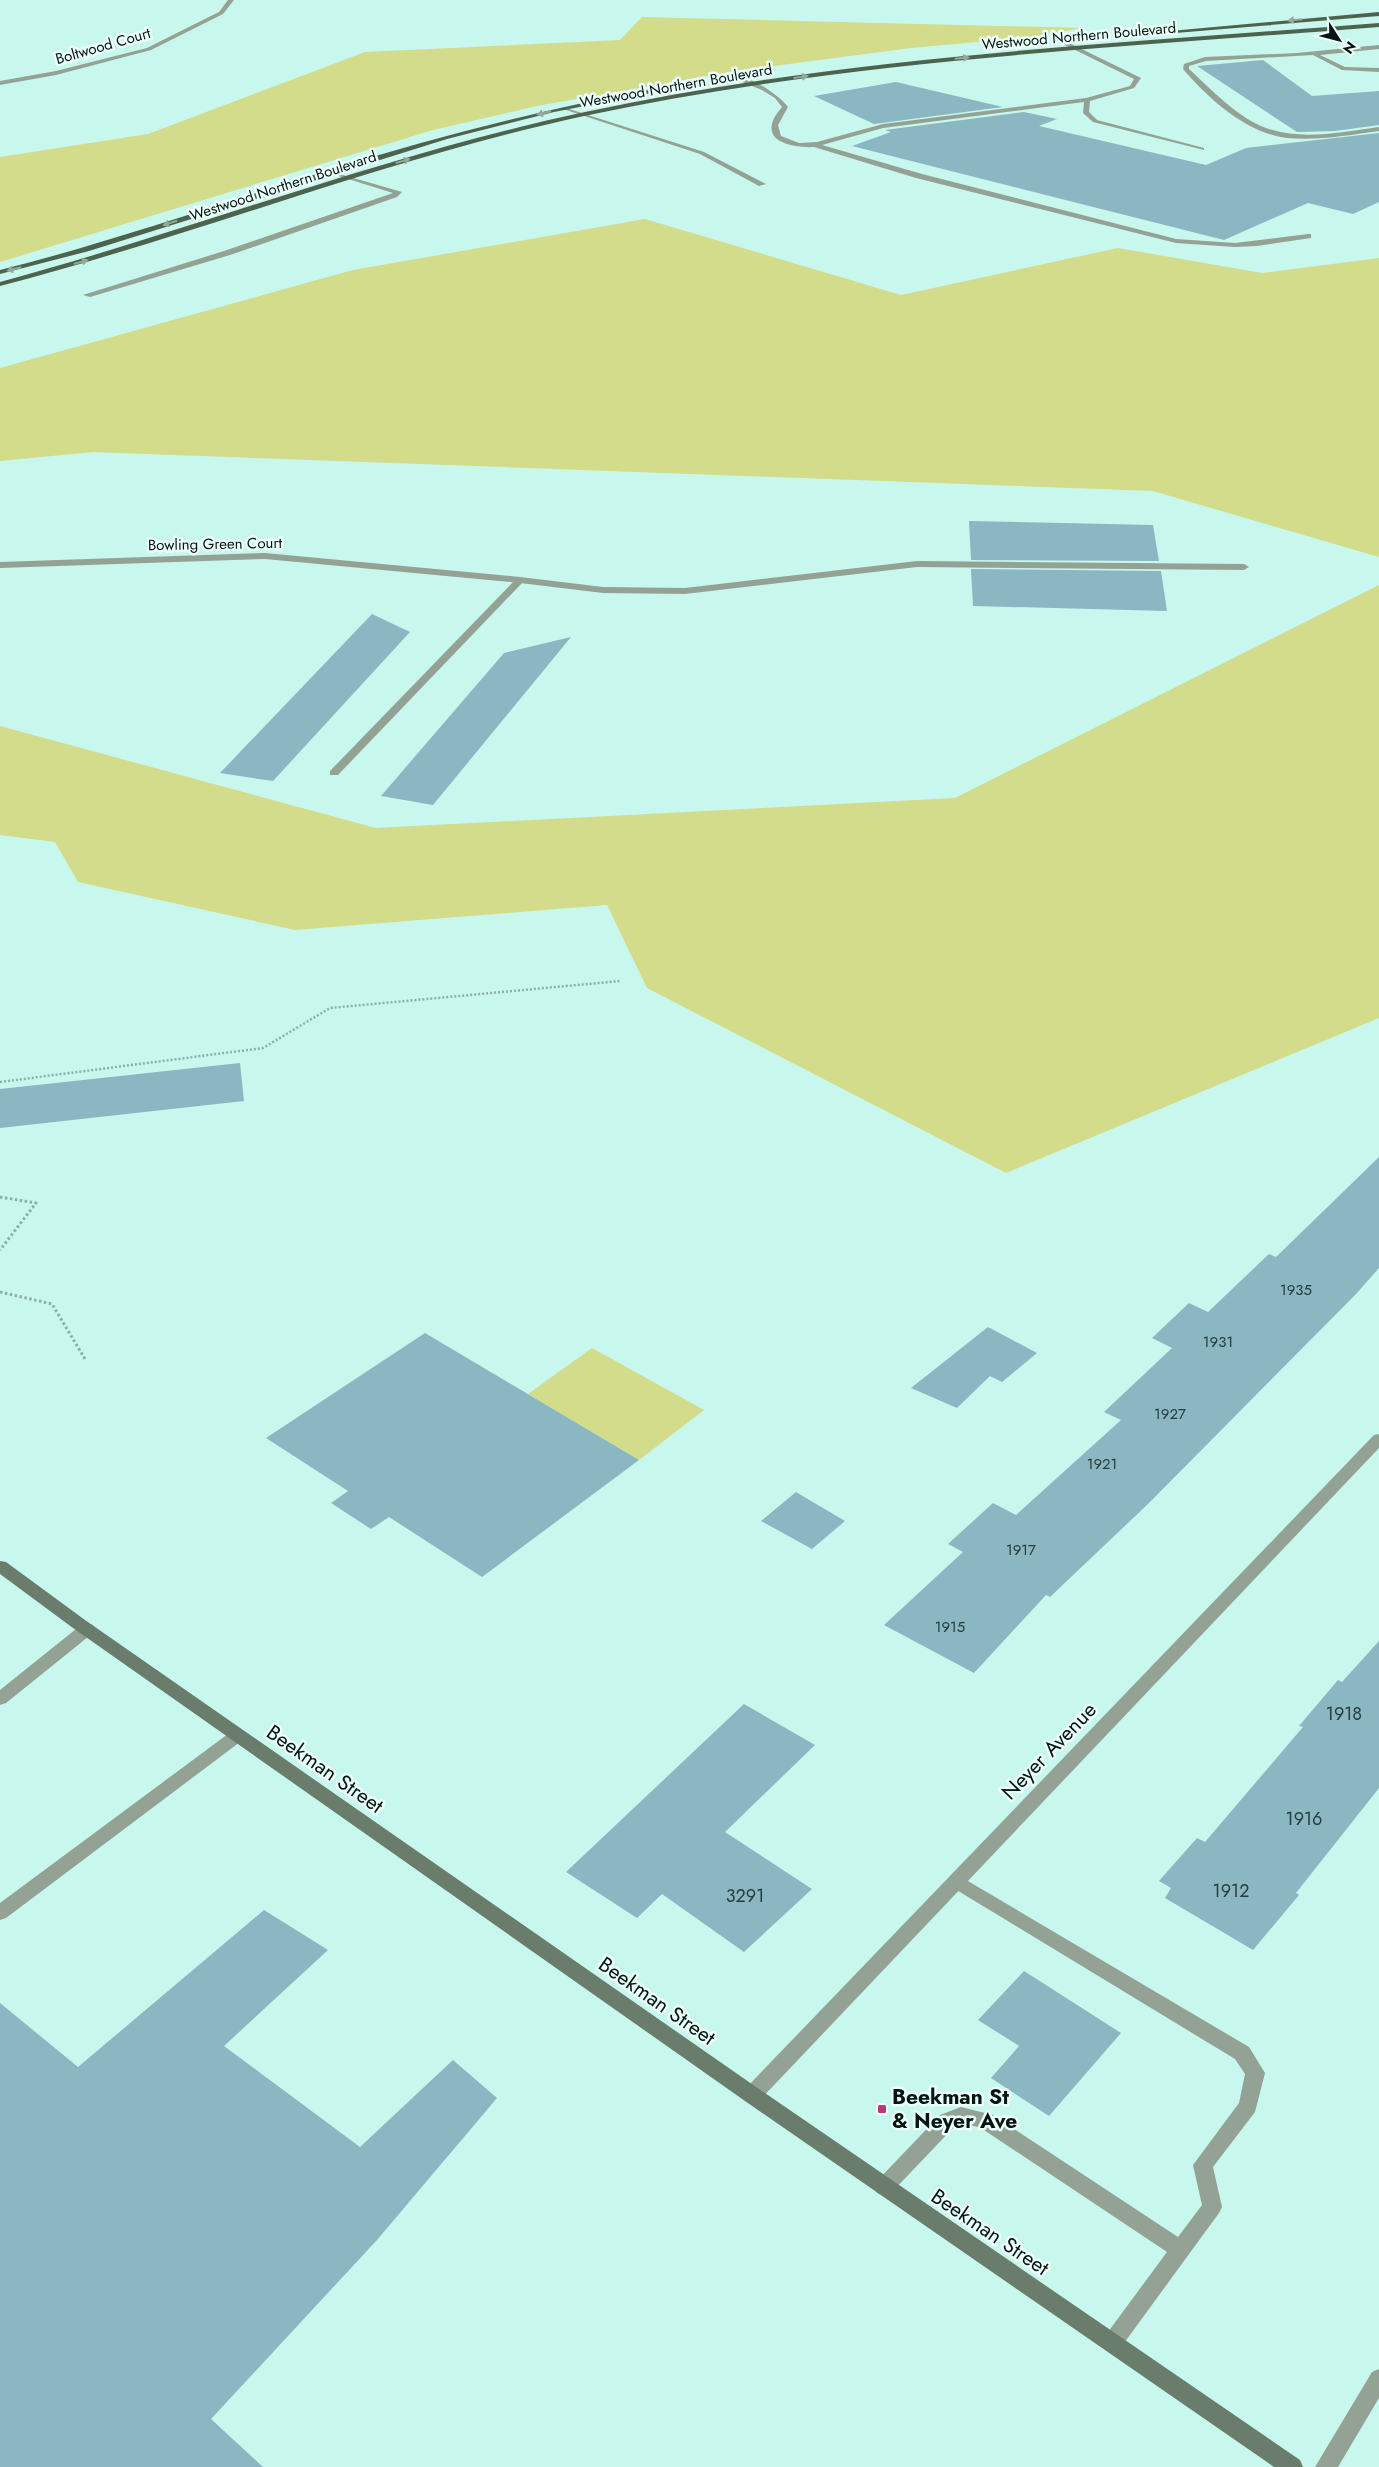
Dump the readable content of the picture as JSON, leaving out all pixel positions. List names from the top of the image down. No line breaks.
{"streets":{"main road":["Westwood Northern Boulevard","Beekman Street"],"street":["Boltwood Court","Bowling Green Court","Neyer Avenue"]},"crossings":[["Neyer Avenue","Beekman Street"]],"places":{"transit":["Beekman St & Neyer Ave"]},"house_numbers":["1935","1931","1927","1921","1917","1915","1918","1916","1912","3291"],"north":"bottom right"}
